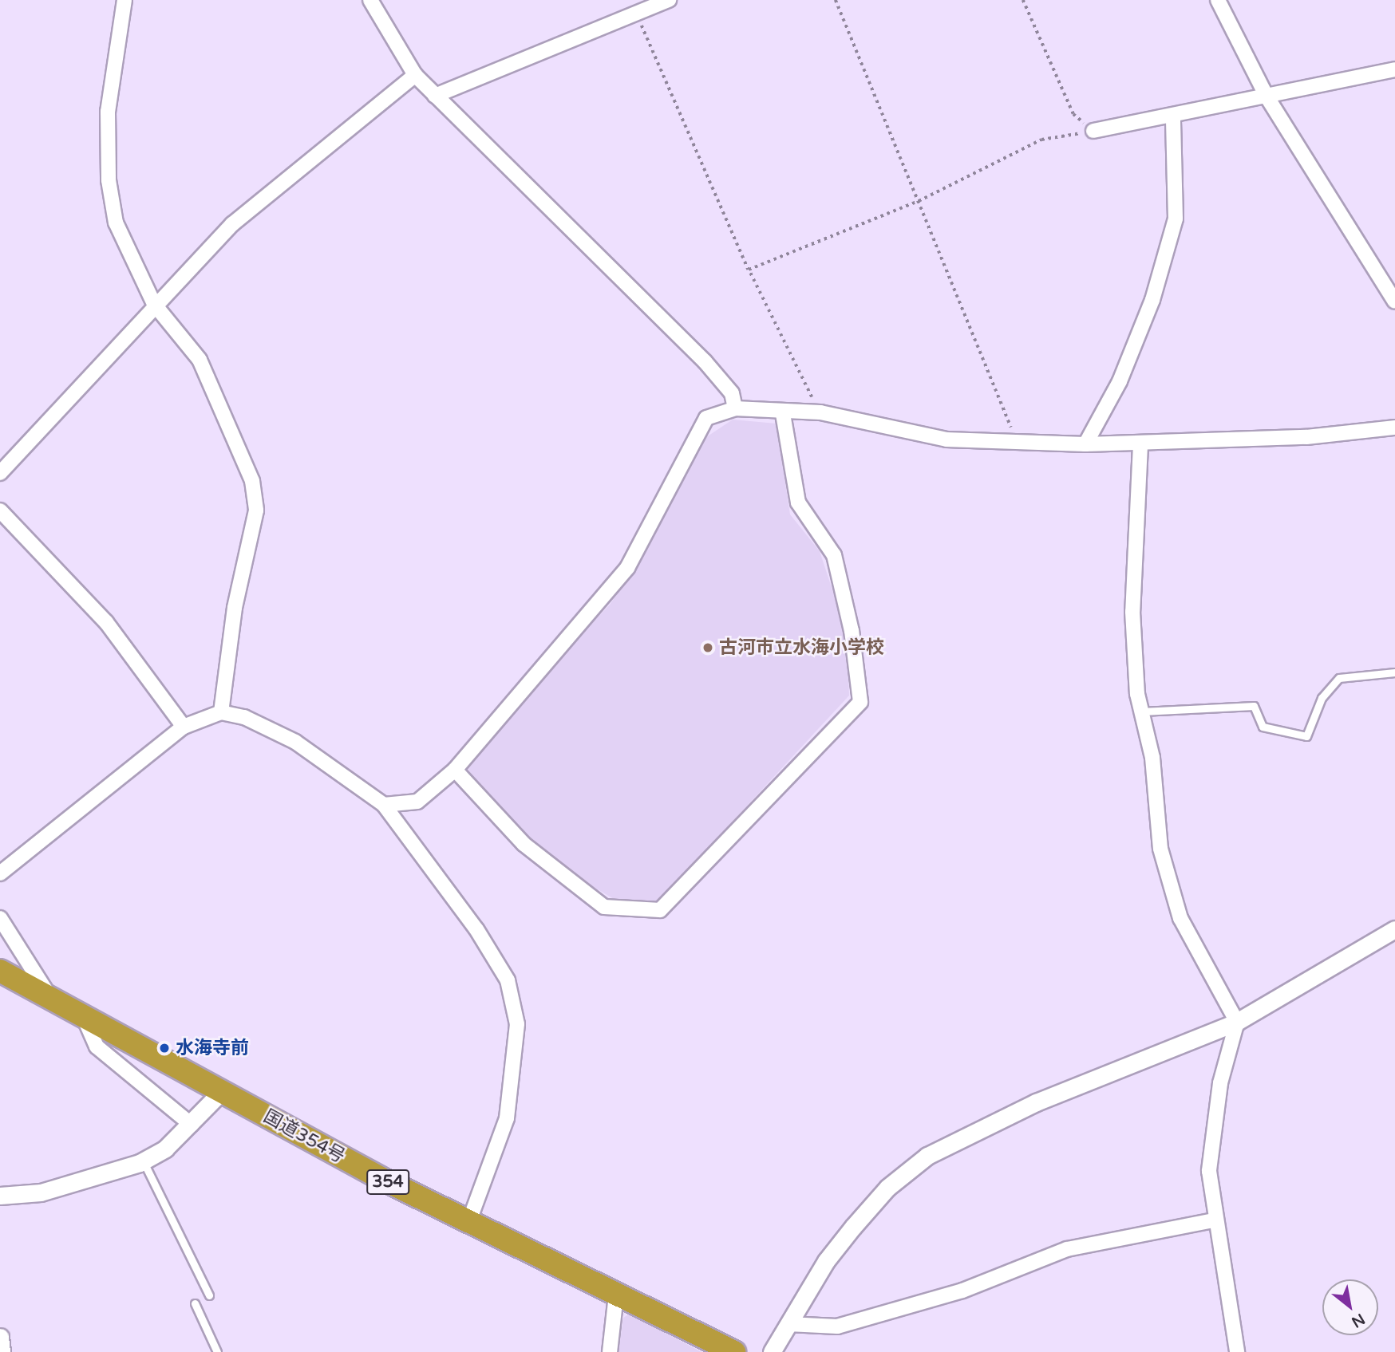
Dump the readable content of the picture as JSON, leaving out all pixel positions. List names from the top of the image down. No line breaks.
{"streets":{"highway":["国道354号","354"]},"places":["古河市立水海小学校","水海寺前"],"north":"bottom right"}
